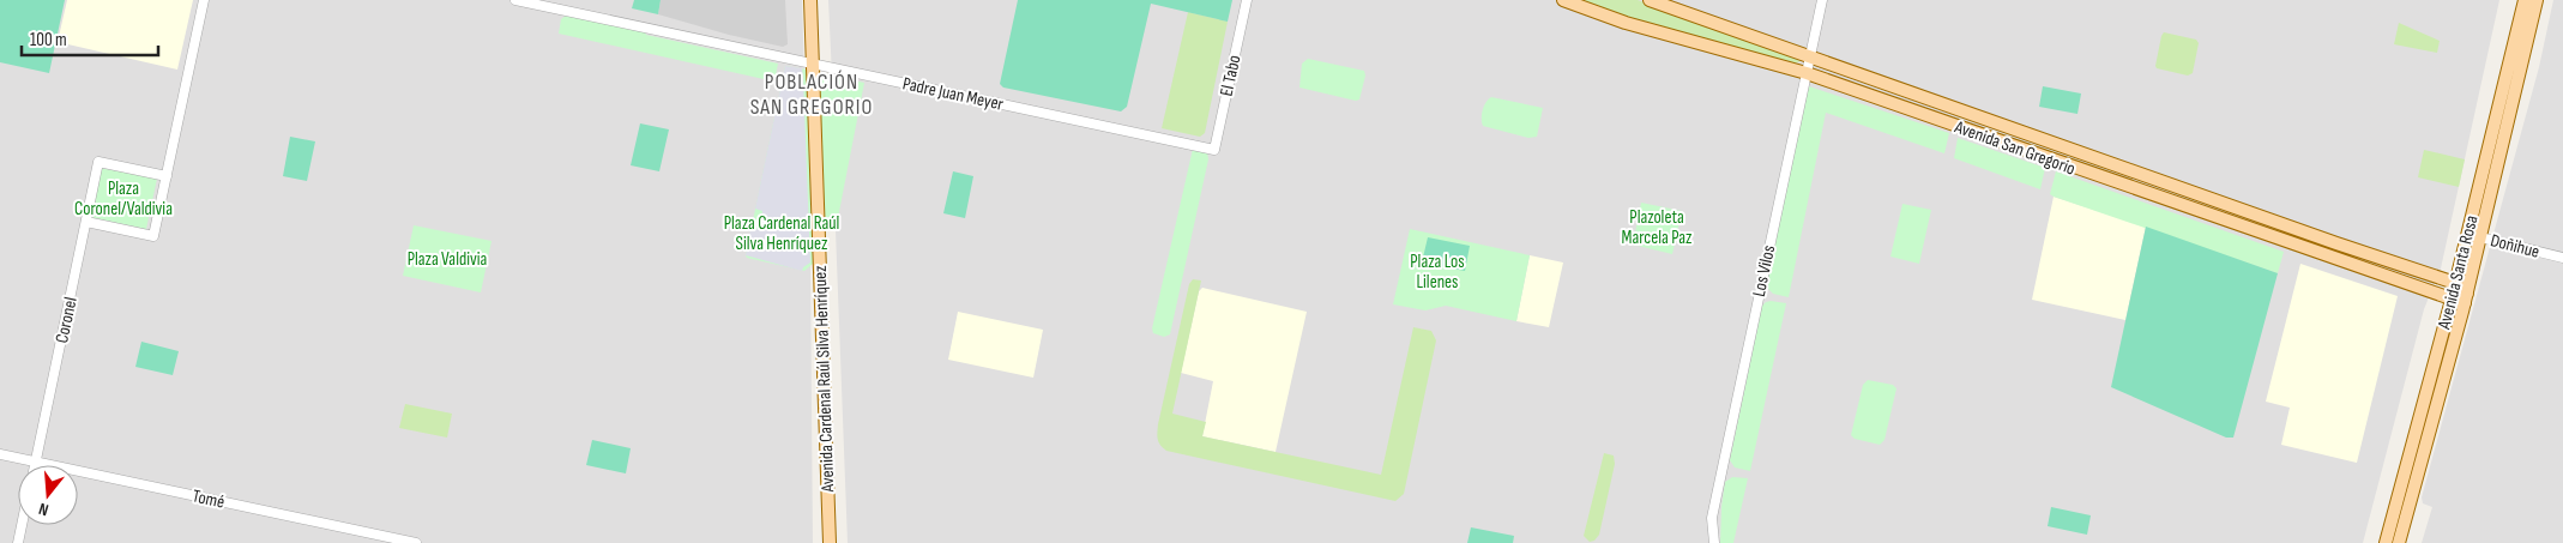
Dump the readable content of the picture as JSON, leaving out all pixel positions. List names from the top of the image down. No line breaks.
{"streets":{"main road":["Avenida San Gregorio","Avenida Santa Rosa","Avenida Cardenal Raúl Silva Henríquez"],"street":["El Tabo","Padre Juan Meyer","Doñihue","Los Vilos","Coronel","Tomé"]},"crossings":[["El Tabo","Padre Juan Meyer"],["Padre Juan Meyer","Avenida Cardenal Raúl Silva Henríquez"],["Avenida San Gregorio","Los Vilos"],["Avenida San Gregorio","Avenida Santa Rosa"],["Doñihue","Avenida Santa Rosa"],["Coronel","Tomé"]],"districts":["POBLACIÓN SAN GREGORIO"],"parks":["Plaza Coronel/Valdivia","Plazoleta Marcela Paz","Plaza Cardenal Raúl Silva Henríquez","Plaza Valdivia","Plaza Los Lilenes"],"scale_bar":"100 m","north":"bottom"}
